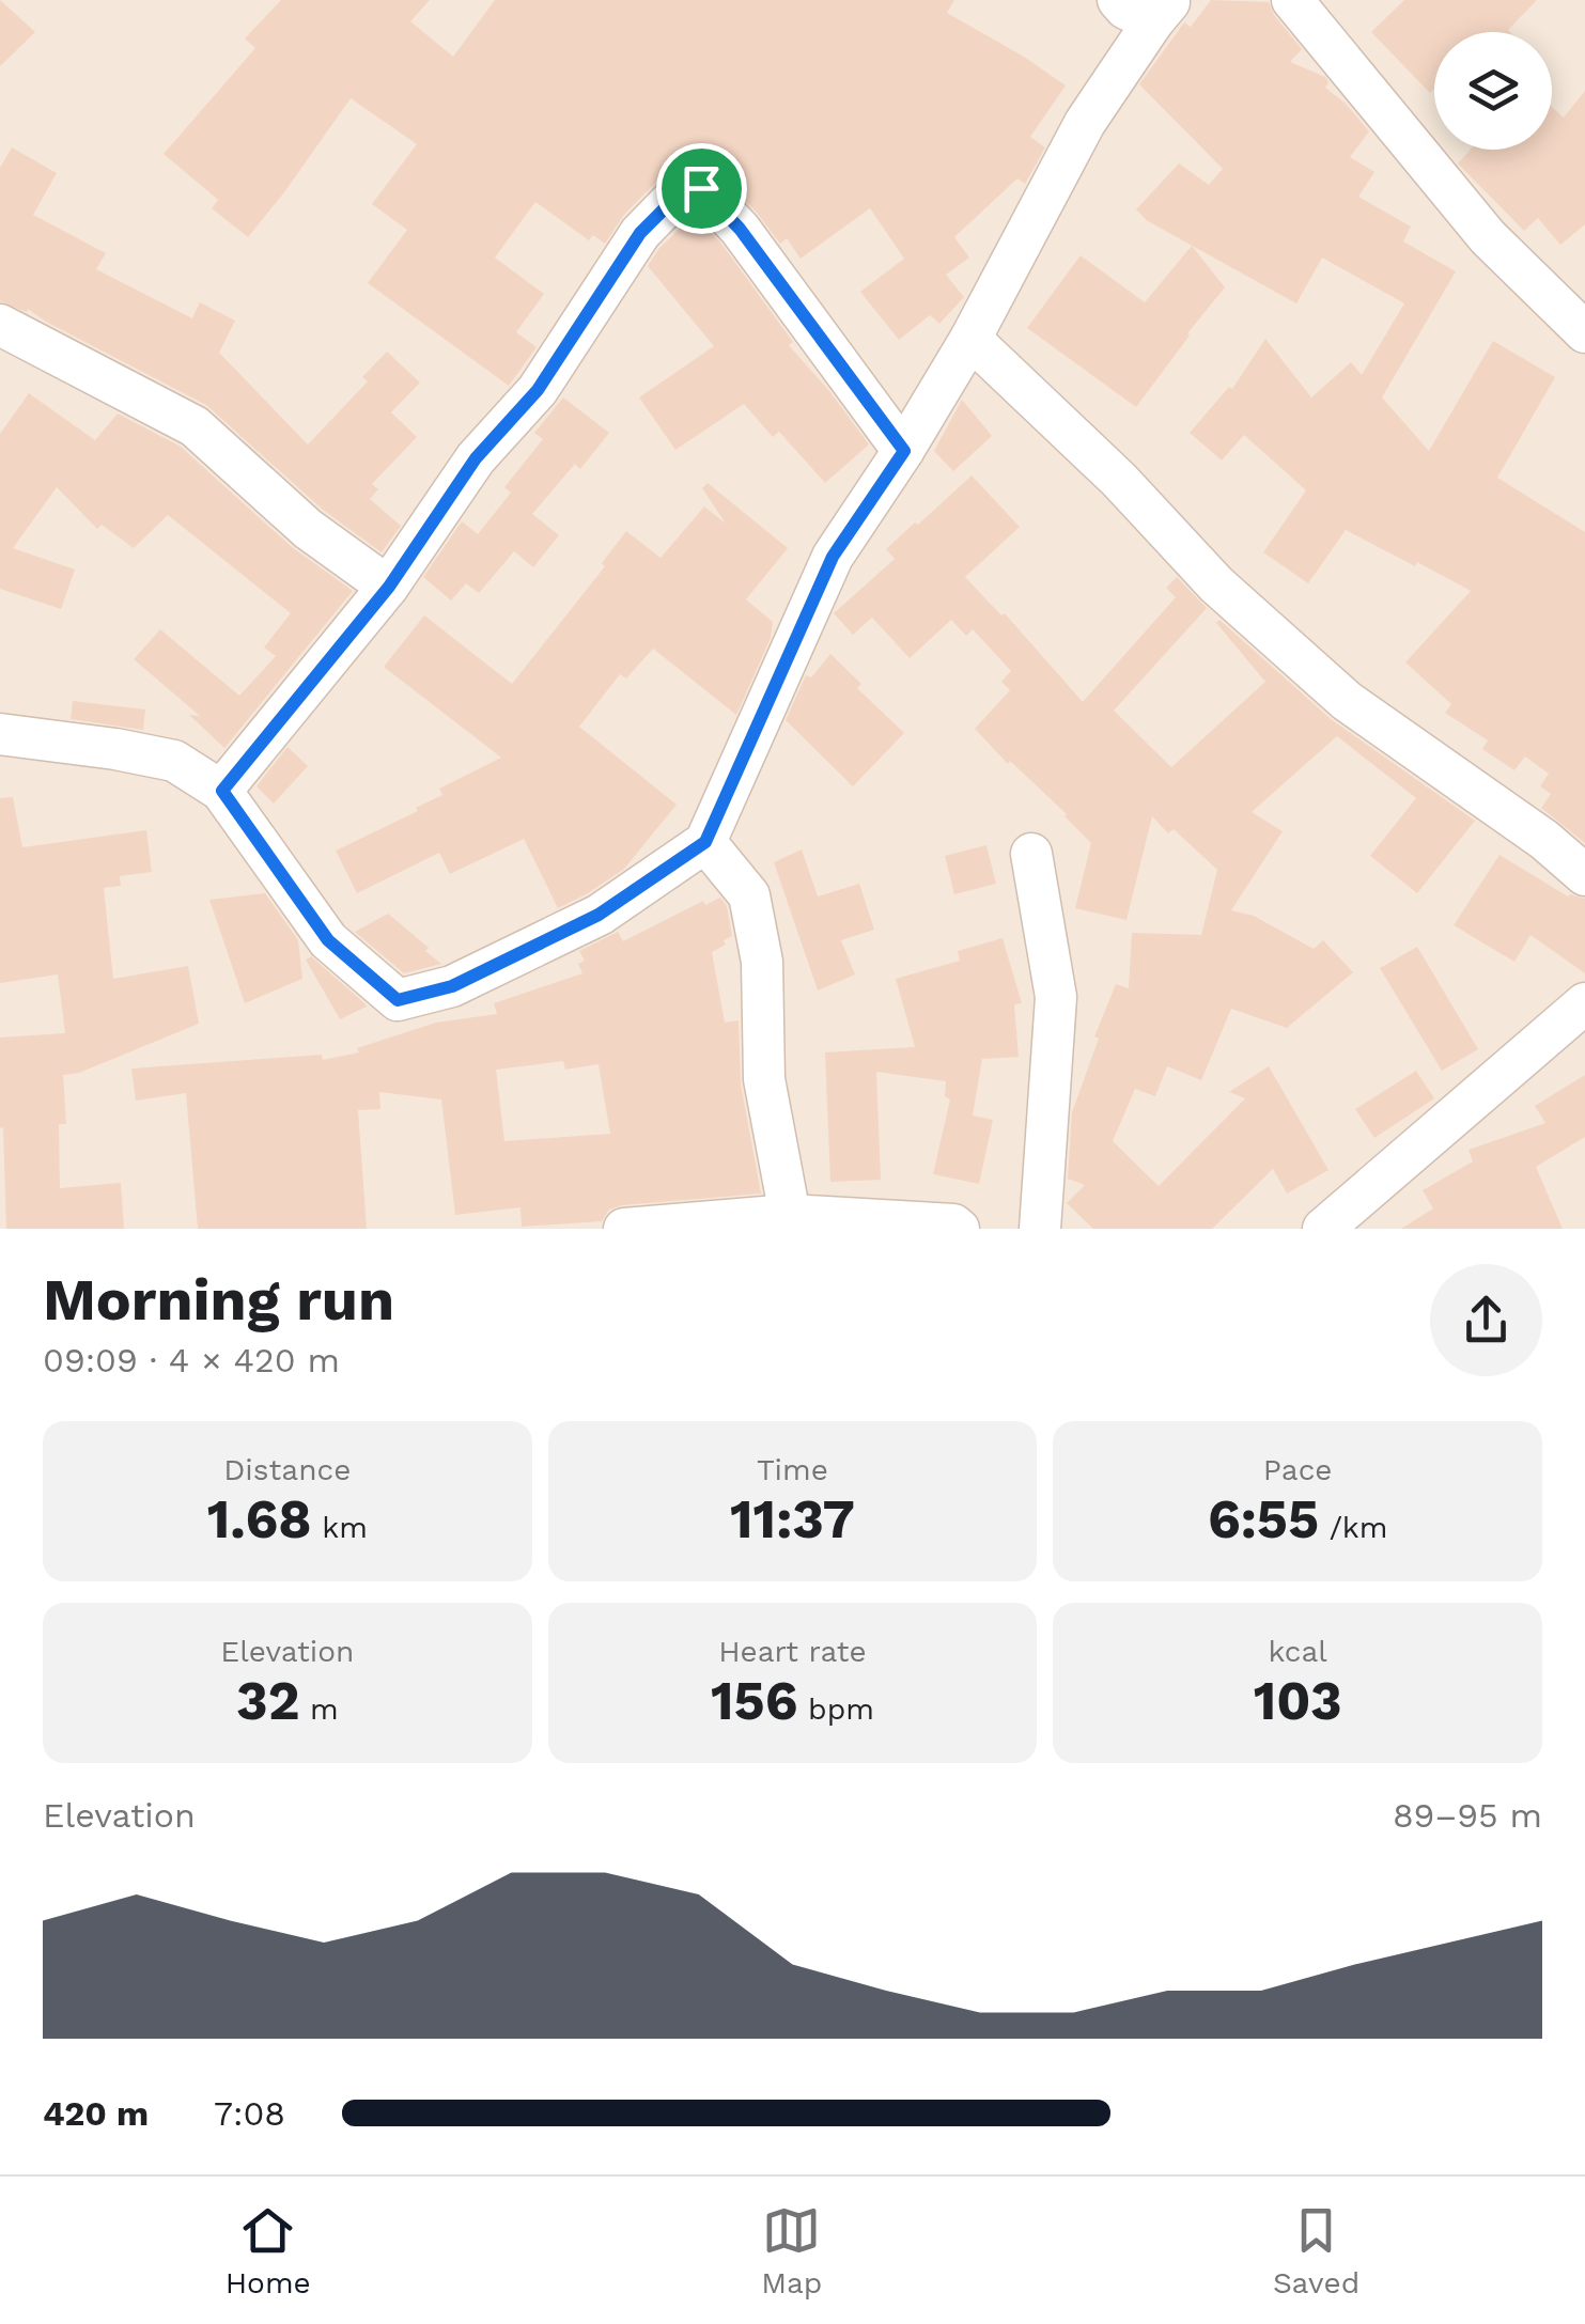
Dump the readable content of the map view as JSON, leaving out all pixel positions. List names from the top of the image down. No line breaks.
{"page":{"heading":["Morning run","09:09 · 4 × 420 m"],"stats":[["Distance","1.68 km"],["Time","11:37"],["Pace","6:55 /km"],["Elevation","32 m"],["Heart rate","156 bpm"],["kcal","103"]],"chart":["Elevation","89–95 m"],"list":[{"name":"420 m","note":"7:08"}],"tabs":["Home","Map","Saved"]}}
